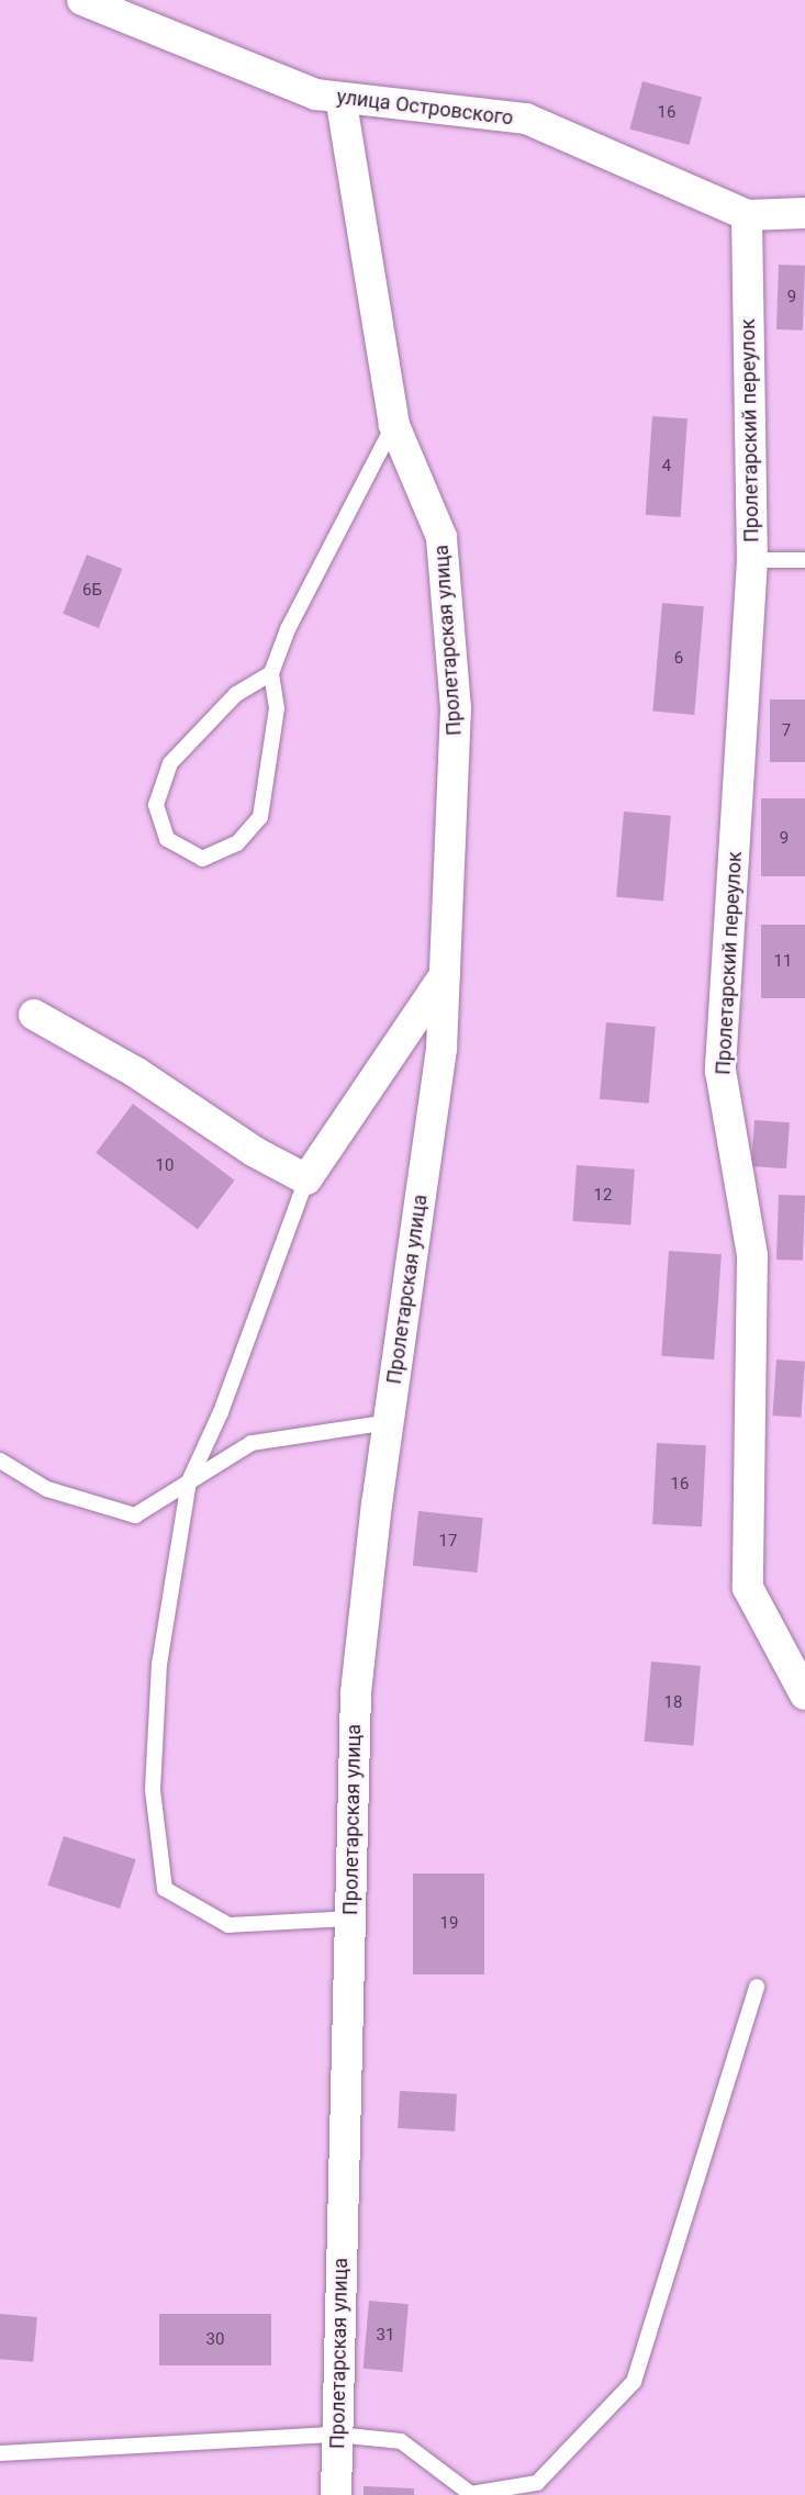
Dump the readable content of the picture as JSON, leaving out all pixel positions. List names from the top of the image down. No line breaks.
{"streets":{"street":["улица Островского","Пролетарский переулок","Пролетарская улица"]},"crossings":[["улица Островского","Пролетарский переулок"],["улица Островского","Пролетарская улица"]],"house_numbers":["16","9","4","6Б","6","7","9","11","10","12","16","17","18","19","31","30"]}
